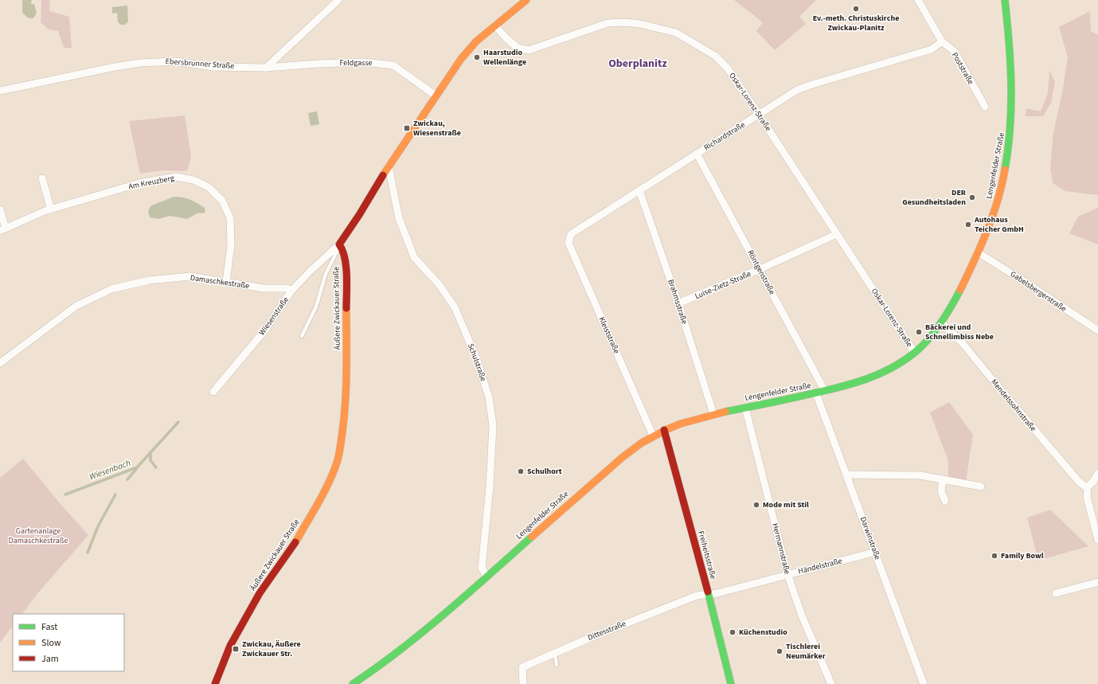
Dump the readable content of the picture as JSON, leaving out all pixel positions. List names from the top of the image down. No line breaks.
{"streets":{"main road":["Lengenfelder Straße","Äußere Zwickauer Straße","Freiheitsstraße"],"street":["Feldgasse","Ebersbrunner Straße","Poststraße","Oskar-Lorenz-Straße","Richardstraße","Am Kreuzberg","Röntgenstraße","Damaschkestraße","Luise-Zietz-Straße","Gabelsbergerstraße","Brahmsstraße","Wiesenstraße","Kleiststraße","Schulstraße","Mendelssohnstraße","Darwinstraße","Hermannstraße","Händelstraße","Dittesstraße"]},"crossings":[["Feldgasse","Ebersbrunner Straße"],["Feldgasse","Äußere Zwickauer Straße"],["Poststraße","Richardstraße"],["Oskar-Lorenz-Straße","Richardstraße"],["Oskar-Lorenz-Straße","Lengenfelder Straße"],["Oskar-Lorenz-Straße","Luise-Zietz-Straße"],["Oskar-Lorenz-Straße","Äußere Zwickauer Straße"],["Richardstraße","Röntgenstraße"],["Richardstraße","Brahmsstraße"],["Richardstraße","Kleiststraße"],["Lengenfelder Straße","Röntgenstraße"],["Lengenfelder Straße","Gabelsbergerstraße"],["Lengenfelder Straße","Brahmsstraße"],["Lengenfelder Straße","Kleiststraße"],["Lengenfelder Straße","Schulstraße"],["Lengenfelder Straße","Mendelssohnstraße"],["Lengenfelder Straße","Darwinstraße"],["Lengenfelder Straße","Hermannstraße"],["Lengenfelder Straße","Freiheitsstraße"],["Am Kreuzberg","Damaschkestraße"],["Röntgenstraße","Luise-Zietz-Straße"],["Damaschkestraße","Wiesenstraße"],["Luise-Zietz-Straße","Brahmsstraße"],["Äußere Zwickauer Straße","Wiesenstraße"],["Äußere Zwickauer Straße","Schulstraße"],["Darwinstraße","Händelstraße"],["Hermannstraße","Händelstraße"],["Freiheitsstraße","Händelstraße"],["Freiheitsstraße","Dittesstraße"],["Händelstraße","Dittesstraße"]],"districts":["Oberplanitz"],"water":["Wiesenbach"],"parks":["Gartenanlage Damaschkestraße"],"places":{"other":["Ev.-meth. Christuskirche Zwickau-Planitz","Haarstudio Wellenlänge","DER Gesundheitsladen","Autohaus Teicher GmbH","Bäckerei und Schnellimbiss Nebe","Schulhort","Mode mit Stil","Family Bowl","Küchenstudio","Tischlerei Neumärker"],"transit":["Zwickau, Wiesenstraße","Zwickau, Äußere Zwickauer Str."]},"legend":["Fast","Slow","Jam"]}
